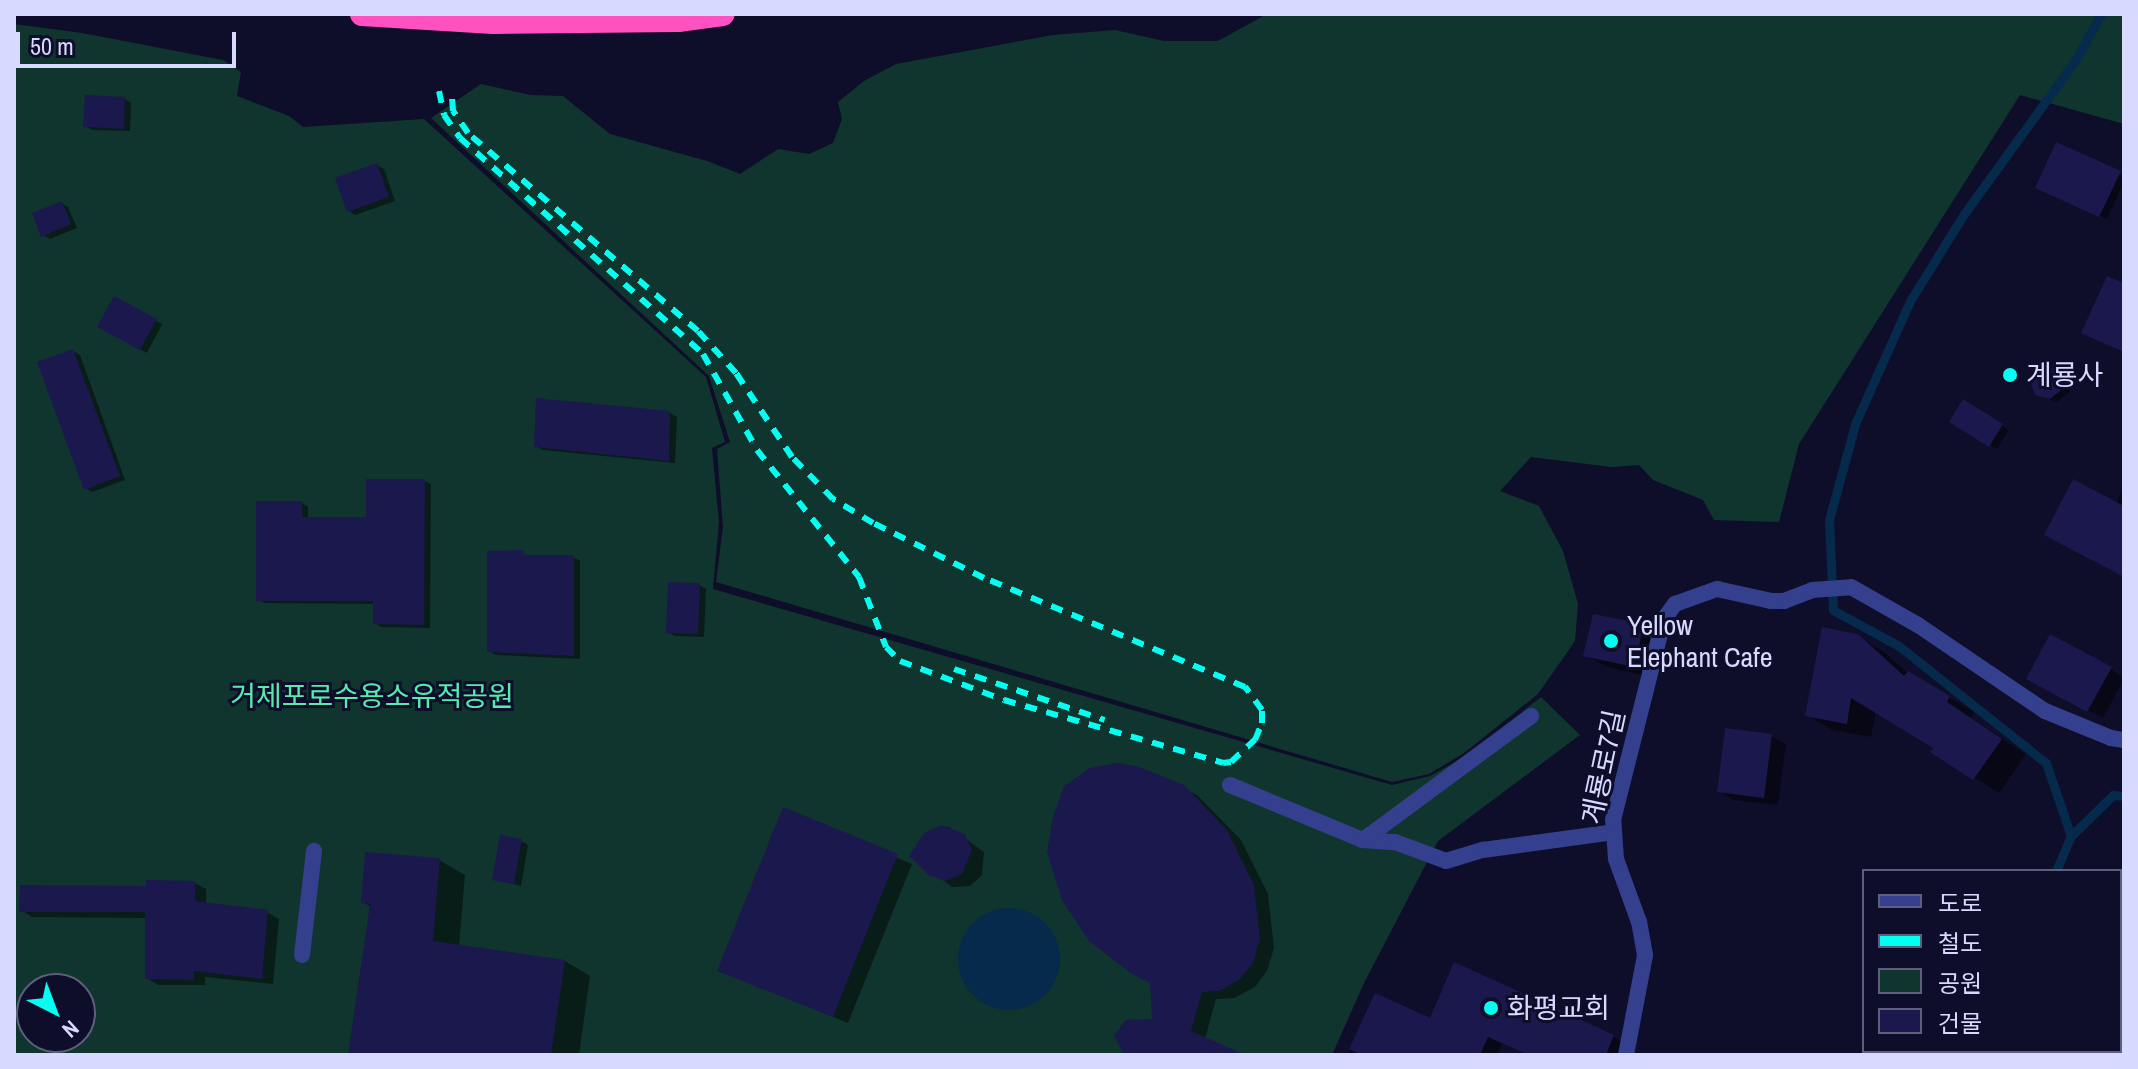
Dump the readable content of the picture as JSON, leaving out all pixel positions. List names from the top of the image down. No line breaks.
{"streets":{"street":["계룡로7길"]},"parks":["거제포로수용소유적공원"],"places":["계룡사","Yellow Elephant Cafe","화평교회"],"legend":["도로","철도","공원","건물"],"scale_bar":"50 m","north":"bottom right"}
